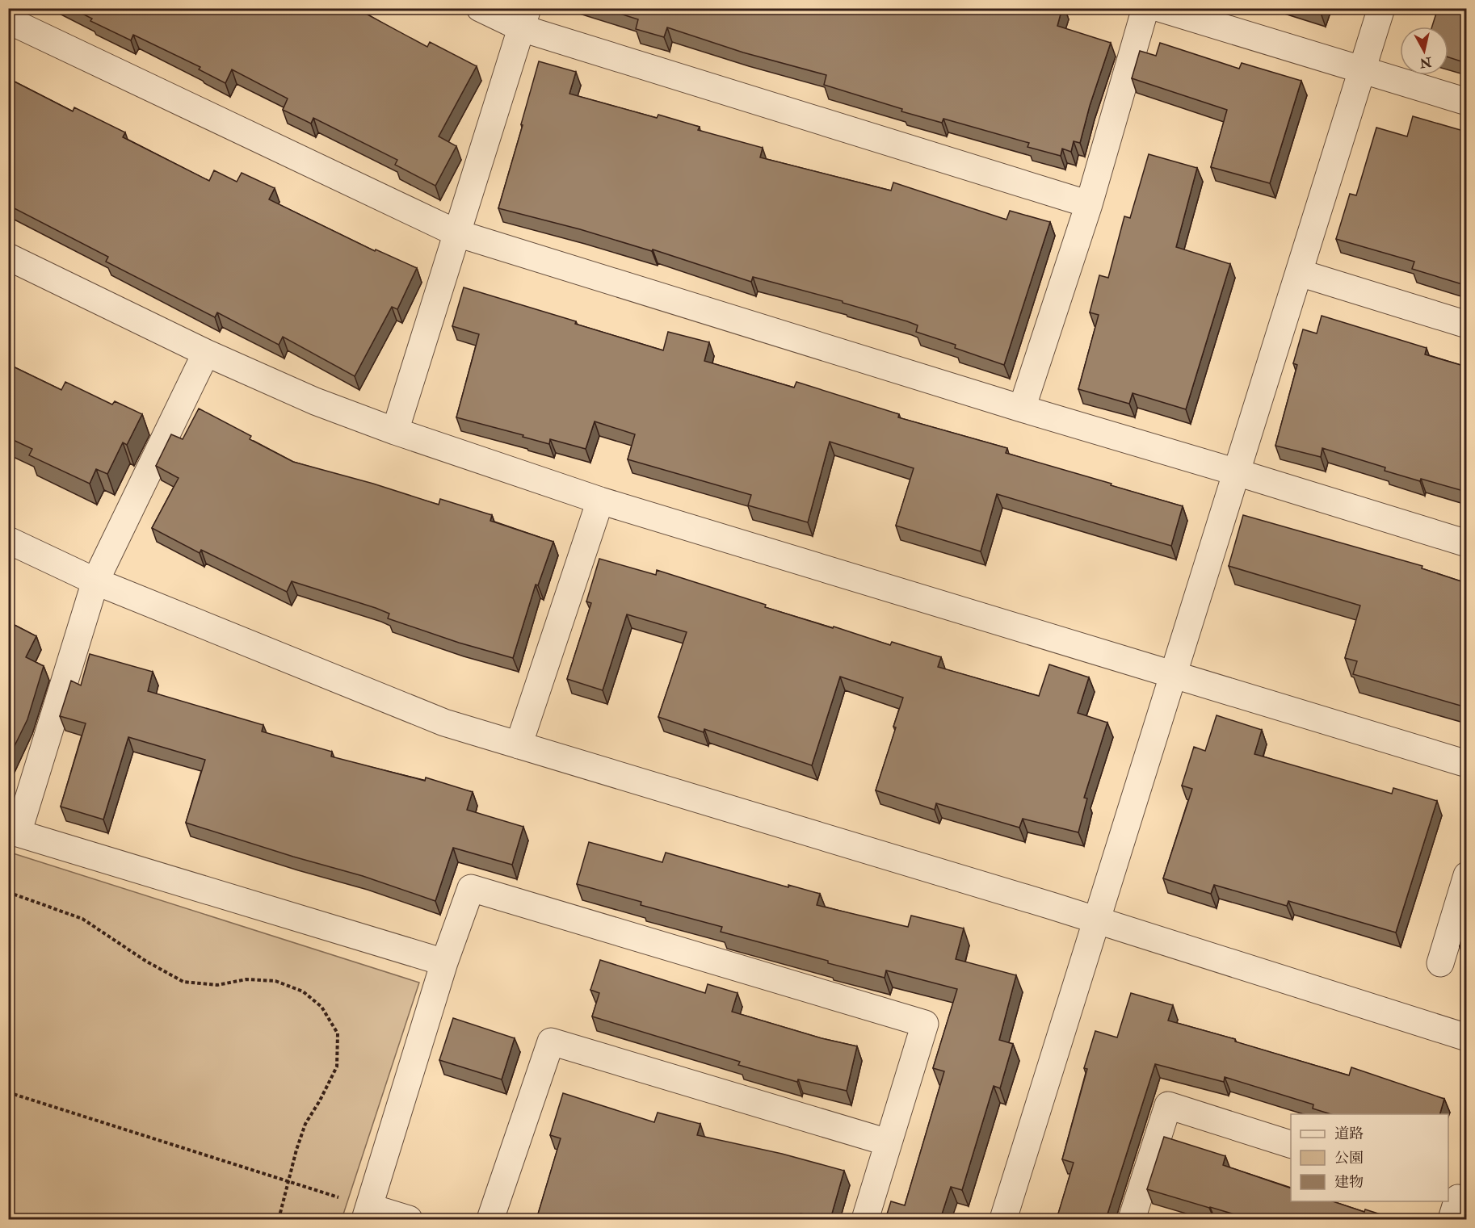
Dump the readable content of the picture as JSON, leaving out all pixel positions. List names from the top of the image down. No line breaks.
{"legend":["道路","公園","建物"],"north":"bottom"}
